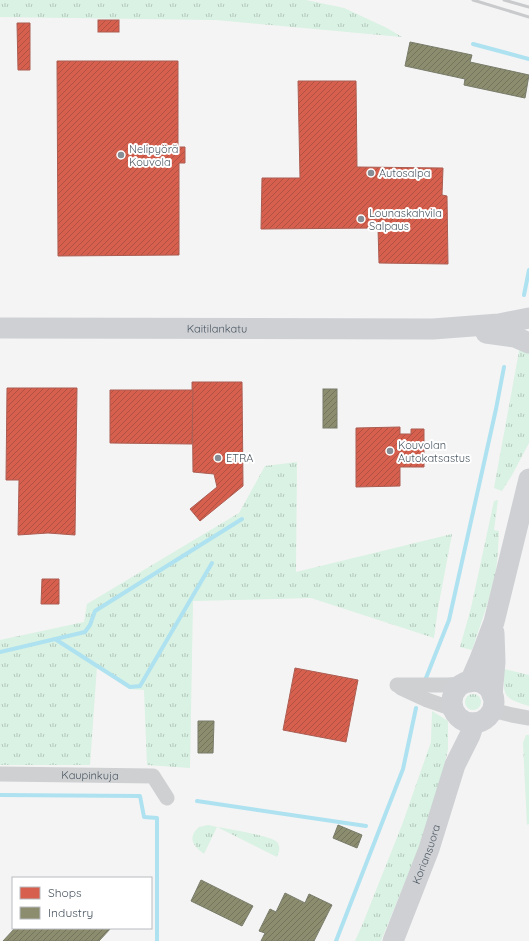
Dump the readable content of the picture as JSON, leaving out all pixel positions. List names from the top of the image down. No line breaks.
{"streets":{"main road":["Kaitilankatu","Koriansuora"],"street":["Kaupinkuja"]},"places":["Nelipyörä Kouvola","Autosalpa","Lounaskahvila Salpaus","Kouvolan Autokatsastus","ETRA"],"legend":["Shops","Industry"]}
